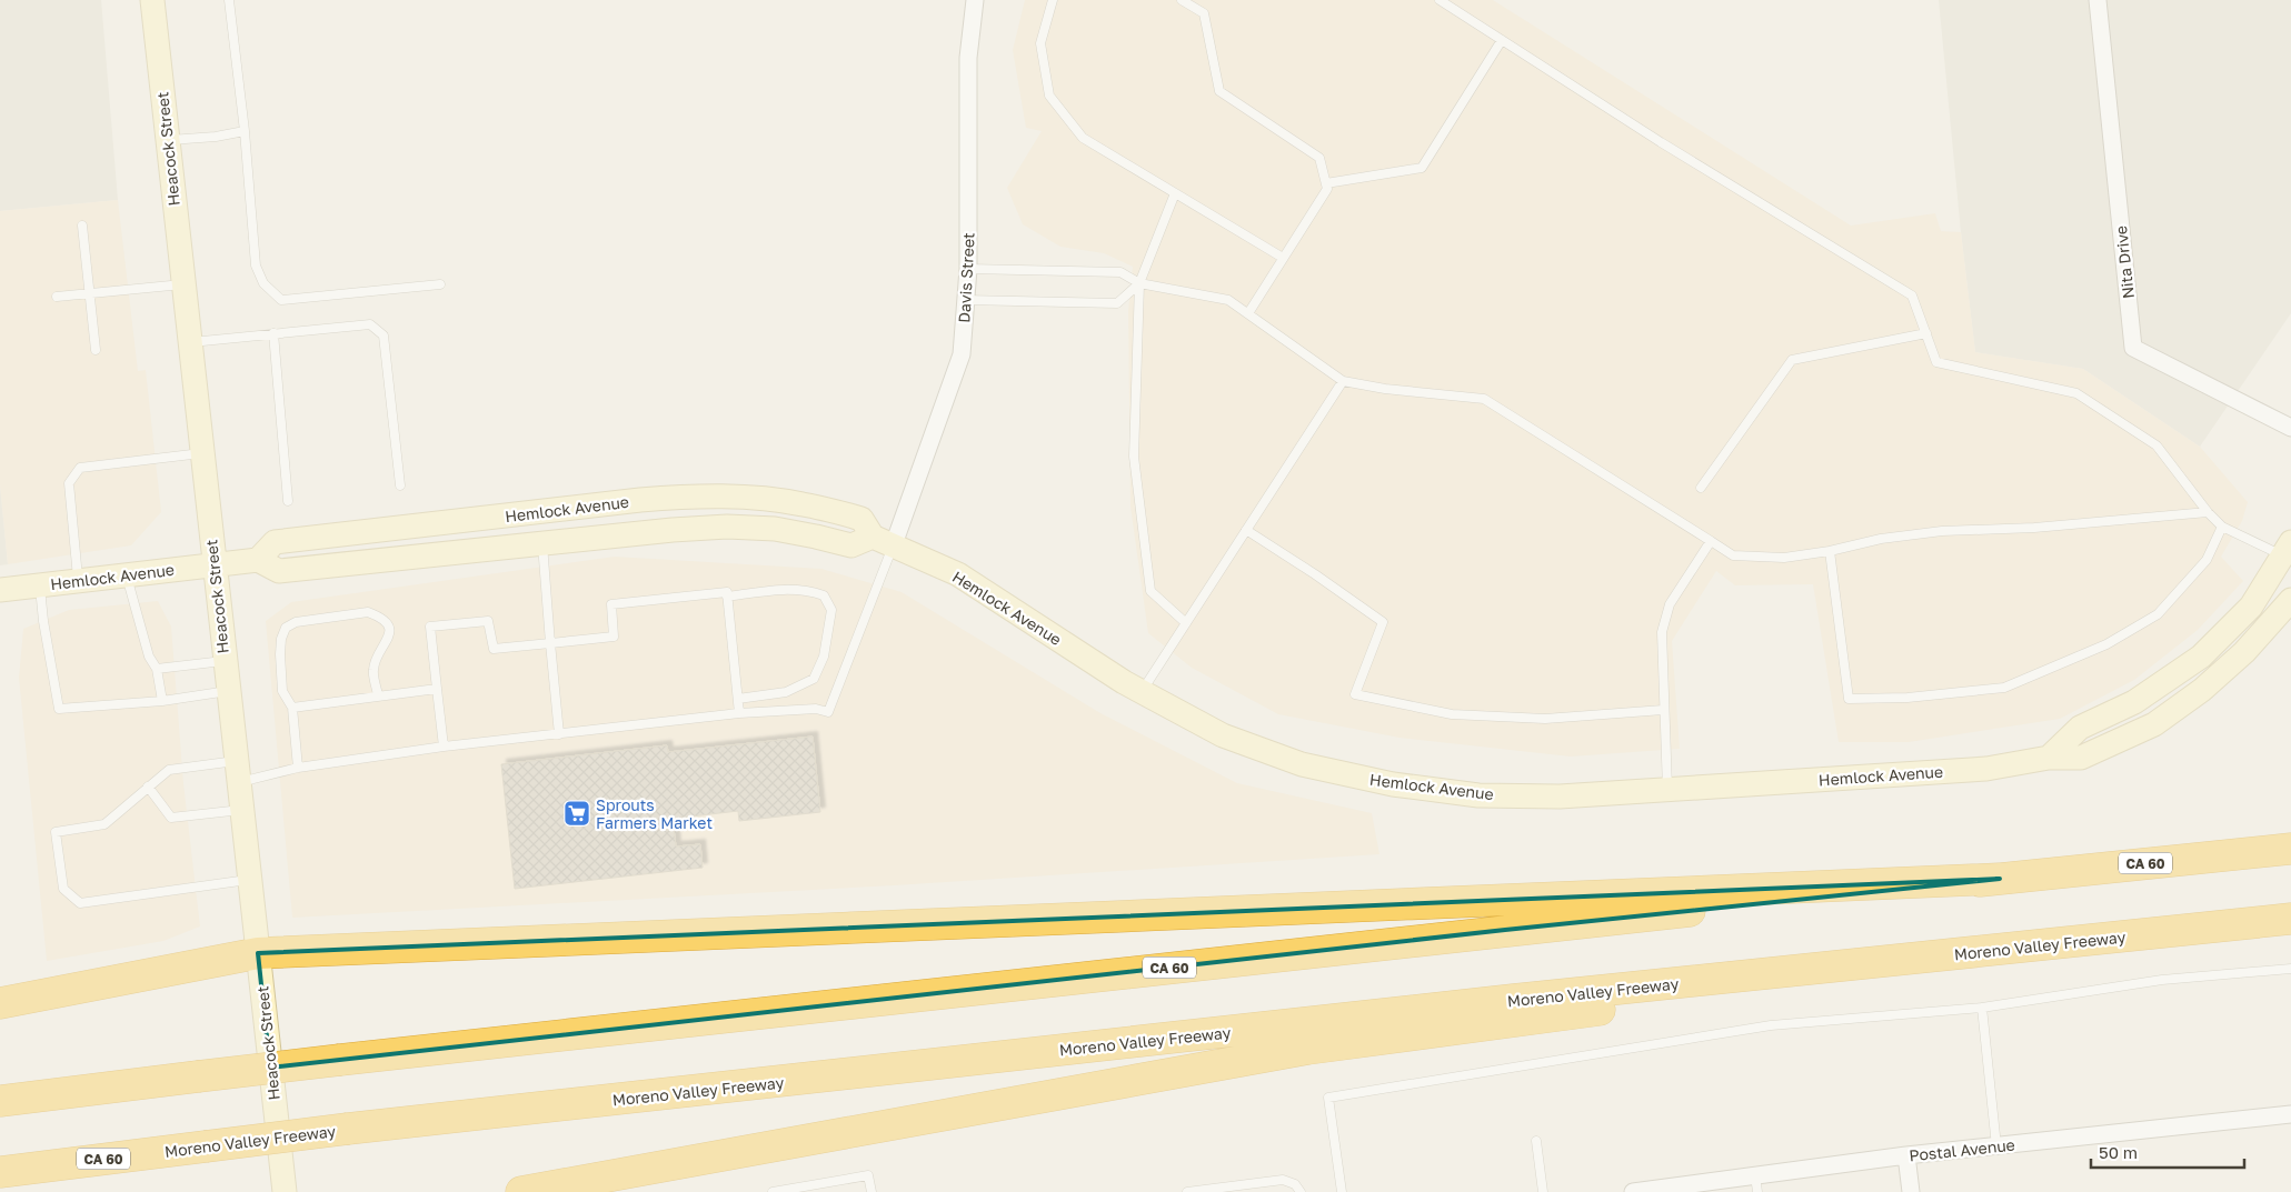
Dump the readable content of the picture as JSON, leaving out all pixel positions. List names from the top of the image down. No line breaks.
{"streets":{"highway":["CA 60","Moreno Valley Freeway"],"street":["Heacock Street","Nita Drive","Davis Street","Hemlock Avenue","Postal Avenue"]},"crossings":[["Heacock Street","Hemlock Avenue"],["Davis Street","Hemlock Avenue"]],"places":{"supermarket":["Sprouts Farmers Market"]},"scale_bar":"50 m"}
